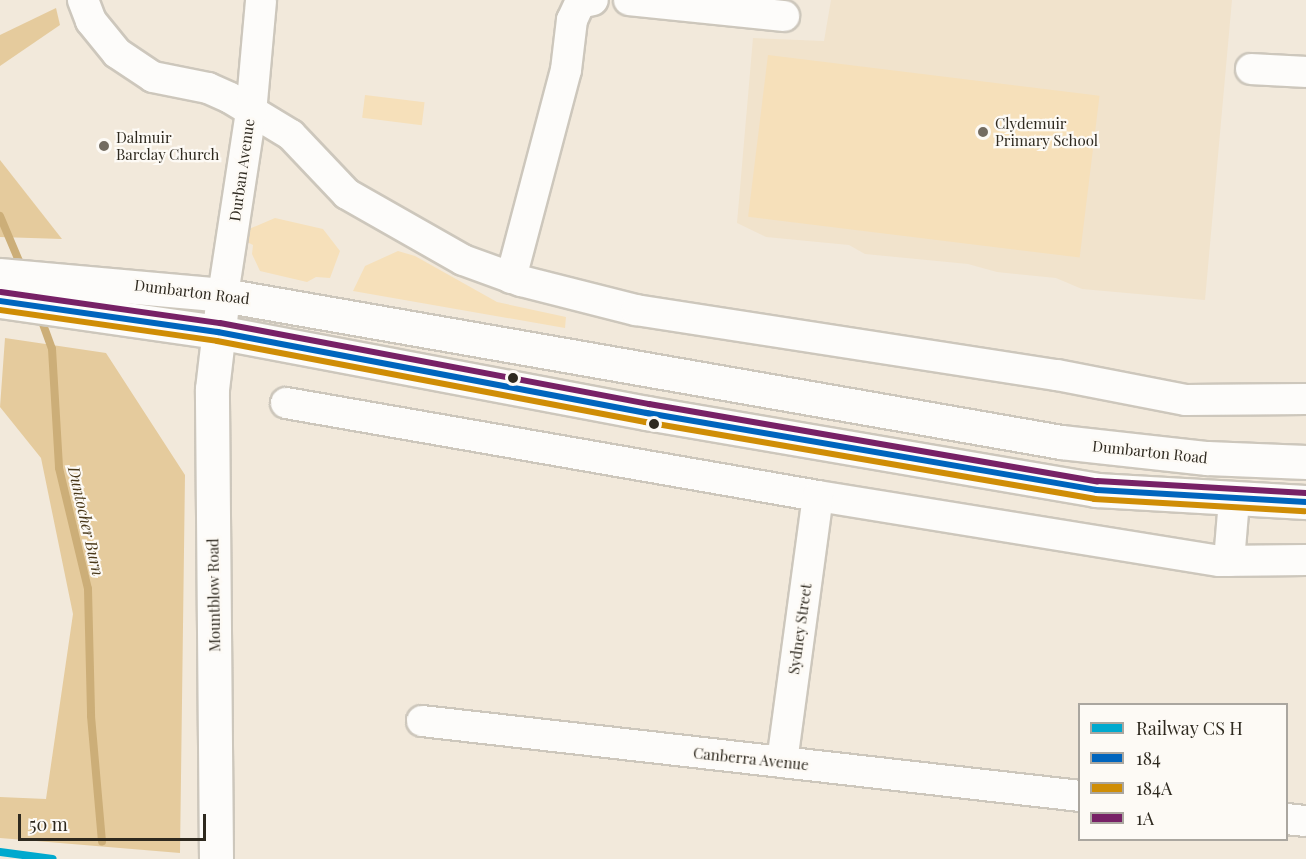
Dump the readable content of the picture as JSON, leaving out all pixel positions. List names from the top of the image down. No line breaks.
{"streets":{"main road":["Dumbarton Road","Mountblow Road"],"street":["Durban Avenue","Sydney Street","Canberra Avenue"]},"crossings":[["Durban Avenue","Dumbarton Road"],["Durban Avenue","Mountblow Road"],["Dumbarton Road","Mountblow Road"],["Sydney Street","Canberra Avenue"]],"water":["Duntocher Burn"],"places":["Clydemuir Primary School","Dalmuir Barclay Church"],"lines":["transit line 1A","transit line 184","transit line 184A"],"legend":["Railway CS H","184","184A","1A"],"scale_bar":"50 m"}
